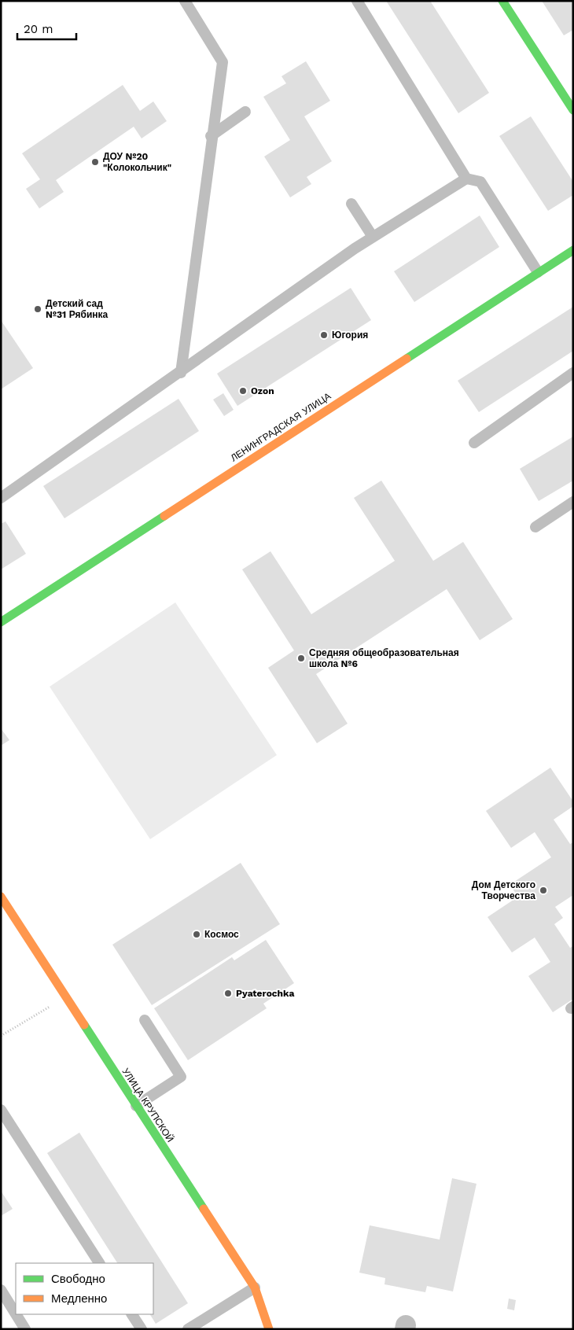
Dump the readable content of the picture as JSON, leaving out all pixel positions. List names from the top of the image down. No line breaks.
{"streets":{"street":["ЛЕНИНГРАДСКАЯ УЛИЦА","УЛИЦА КРУПСКОЙ"]},"places":["ДОУ №20 \"Колокольчик\"","Детский сад №31 Рябинка","Югория","Ozon","Средняя общеобразовательная школа №6","Дом Детского Творчества","Космос","Pyaterochka"],"legend":["Свободно","Медленно"],"scale_bar":"20 m"}
